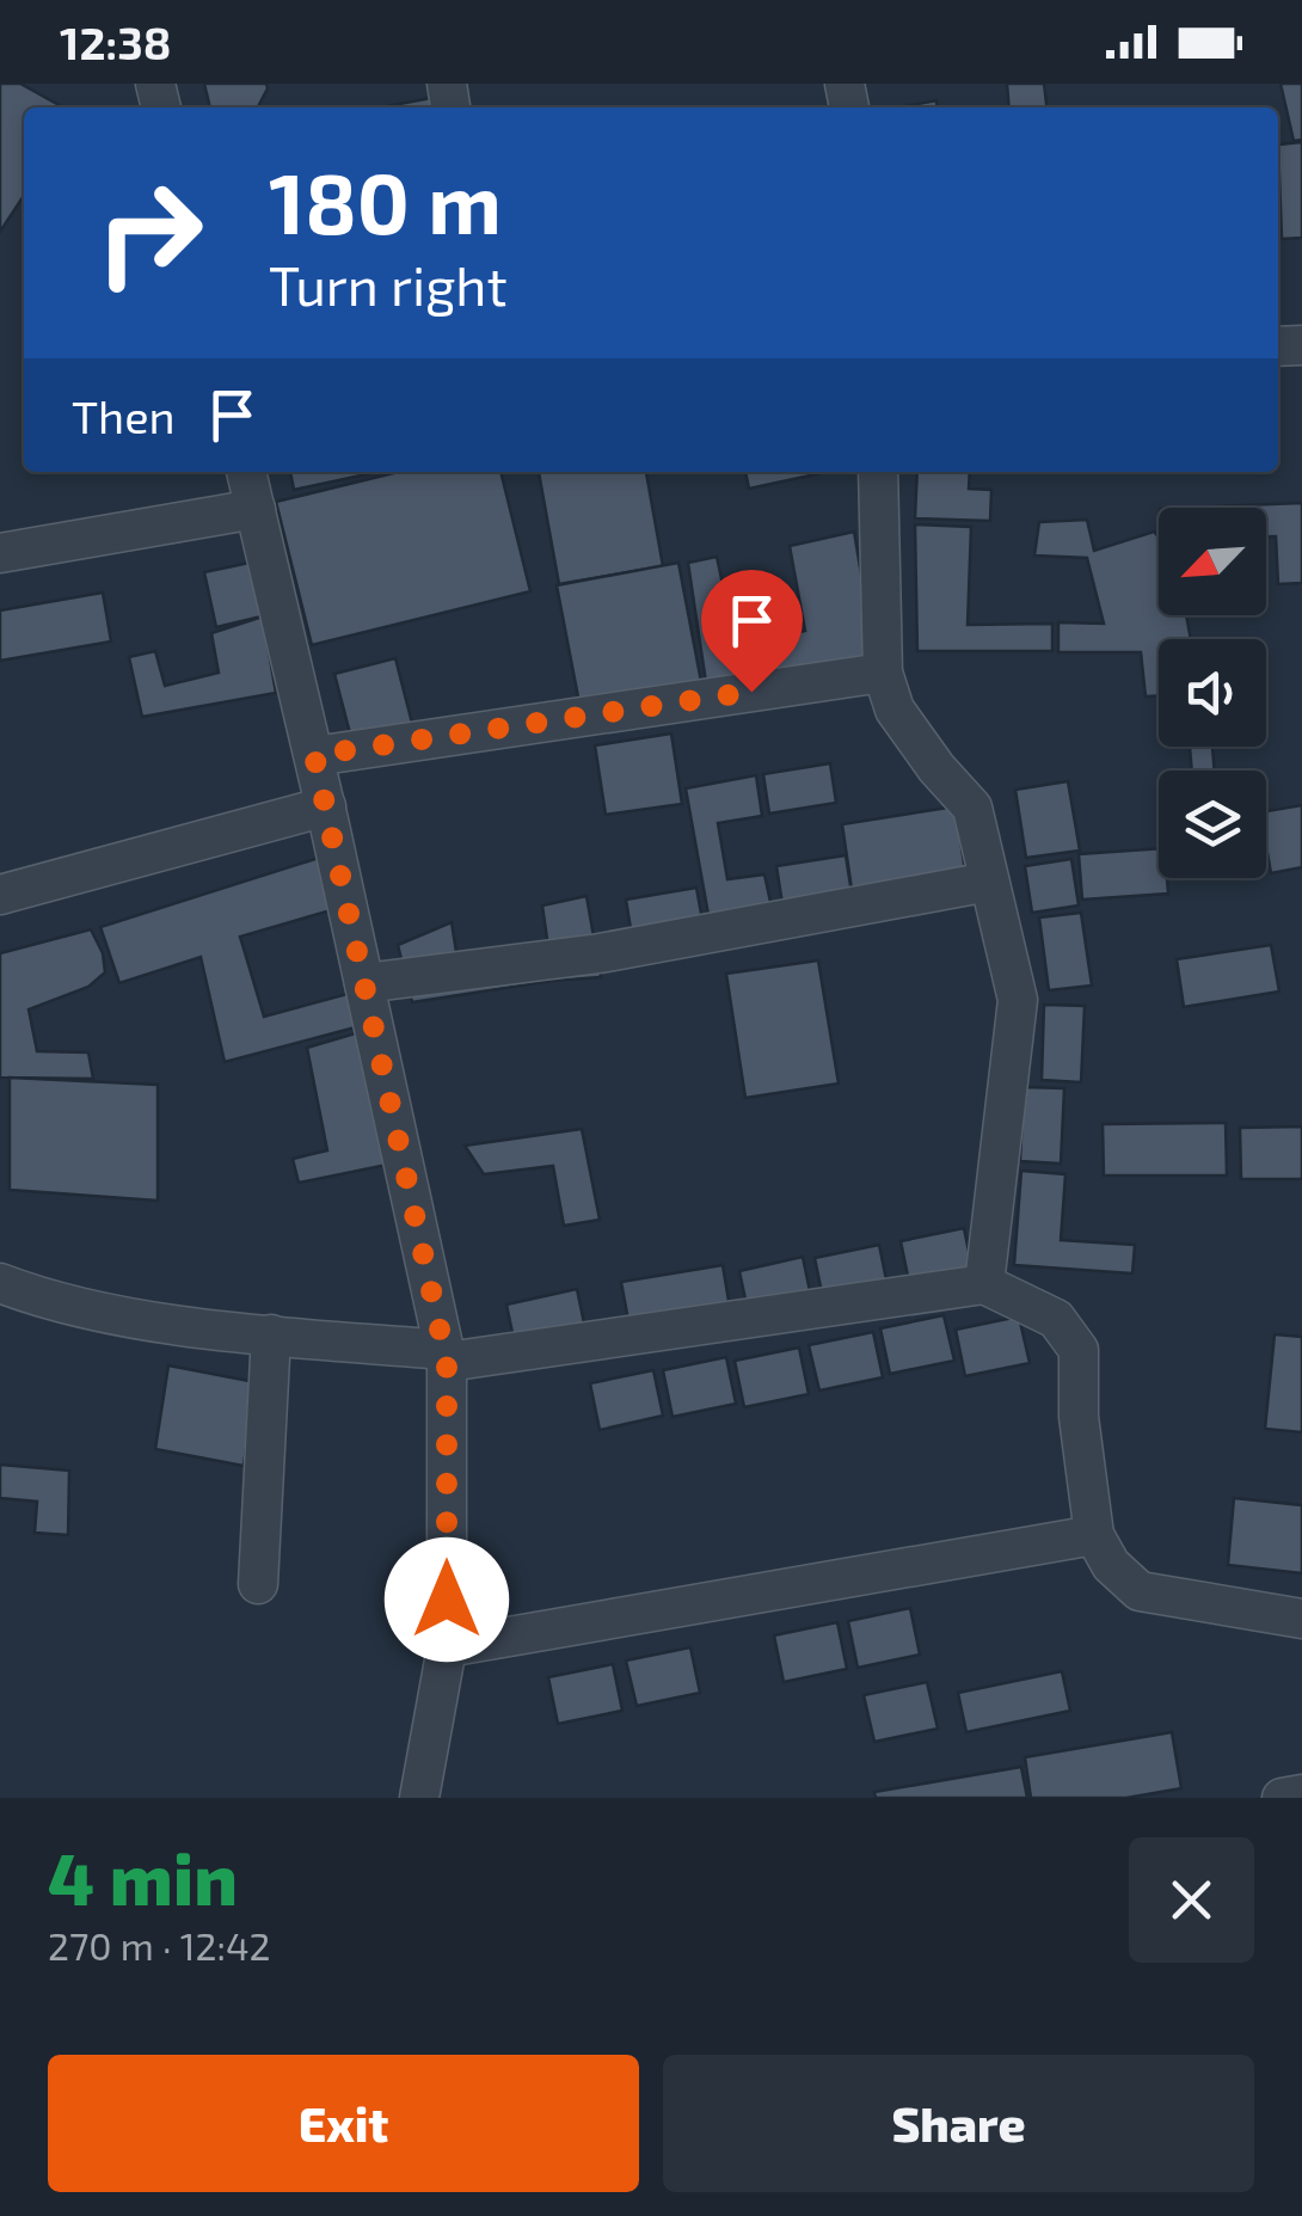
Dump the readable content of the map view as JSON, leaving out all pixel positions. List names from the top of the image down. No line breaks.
{"north":"bottom left","page":{"status":"12:38","turn":["180 m","Turn right"],"then":"Then","heading":["4 min","270 m · 12:42"],"buttons":["Exit","Share"]}}
